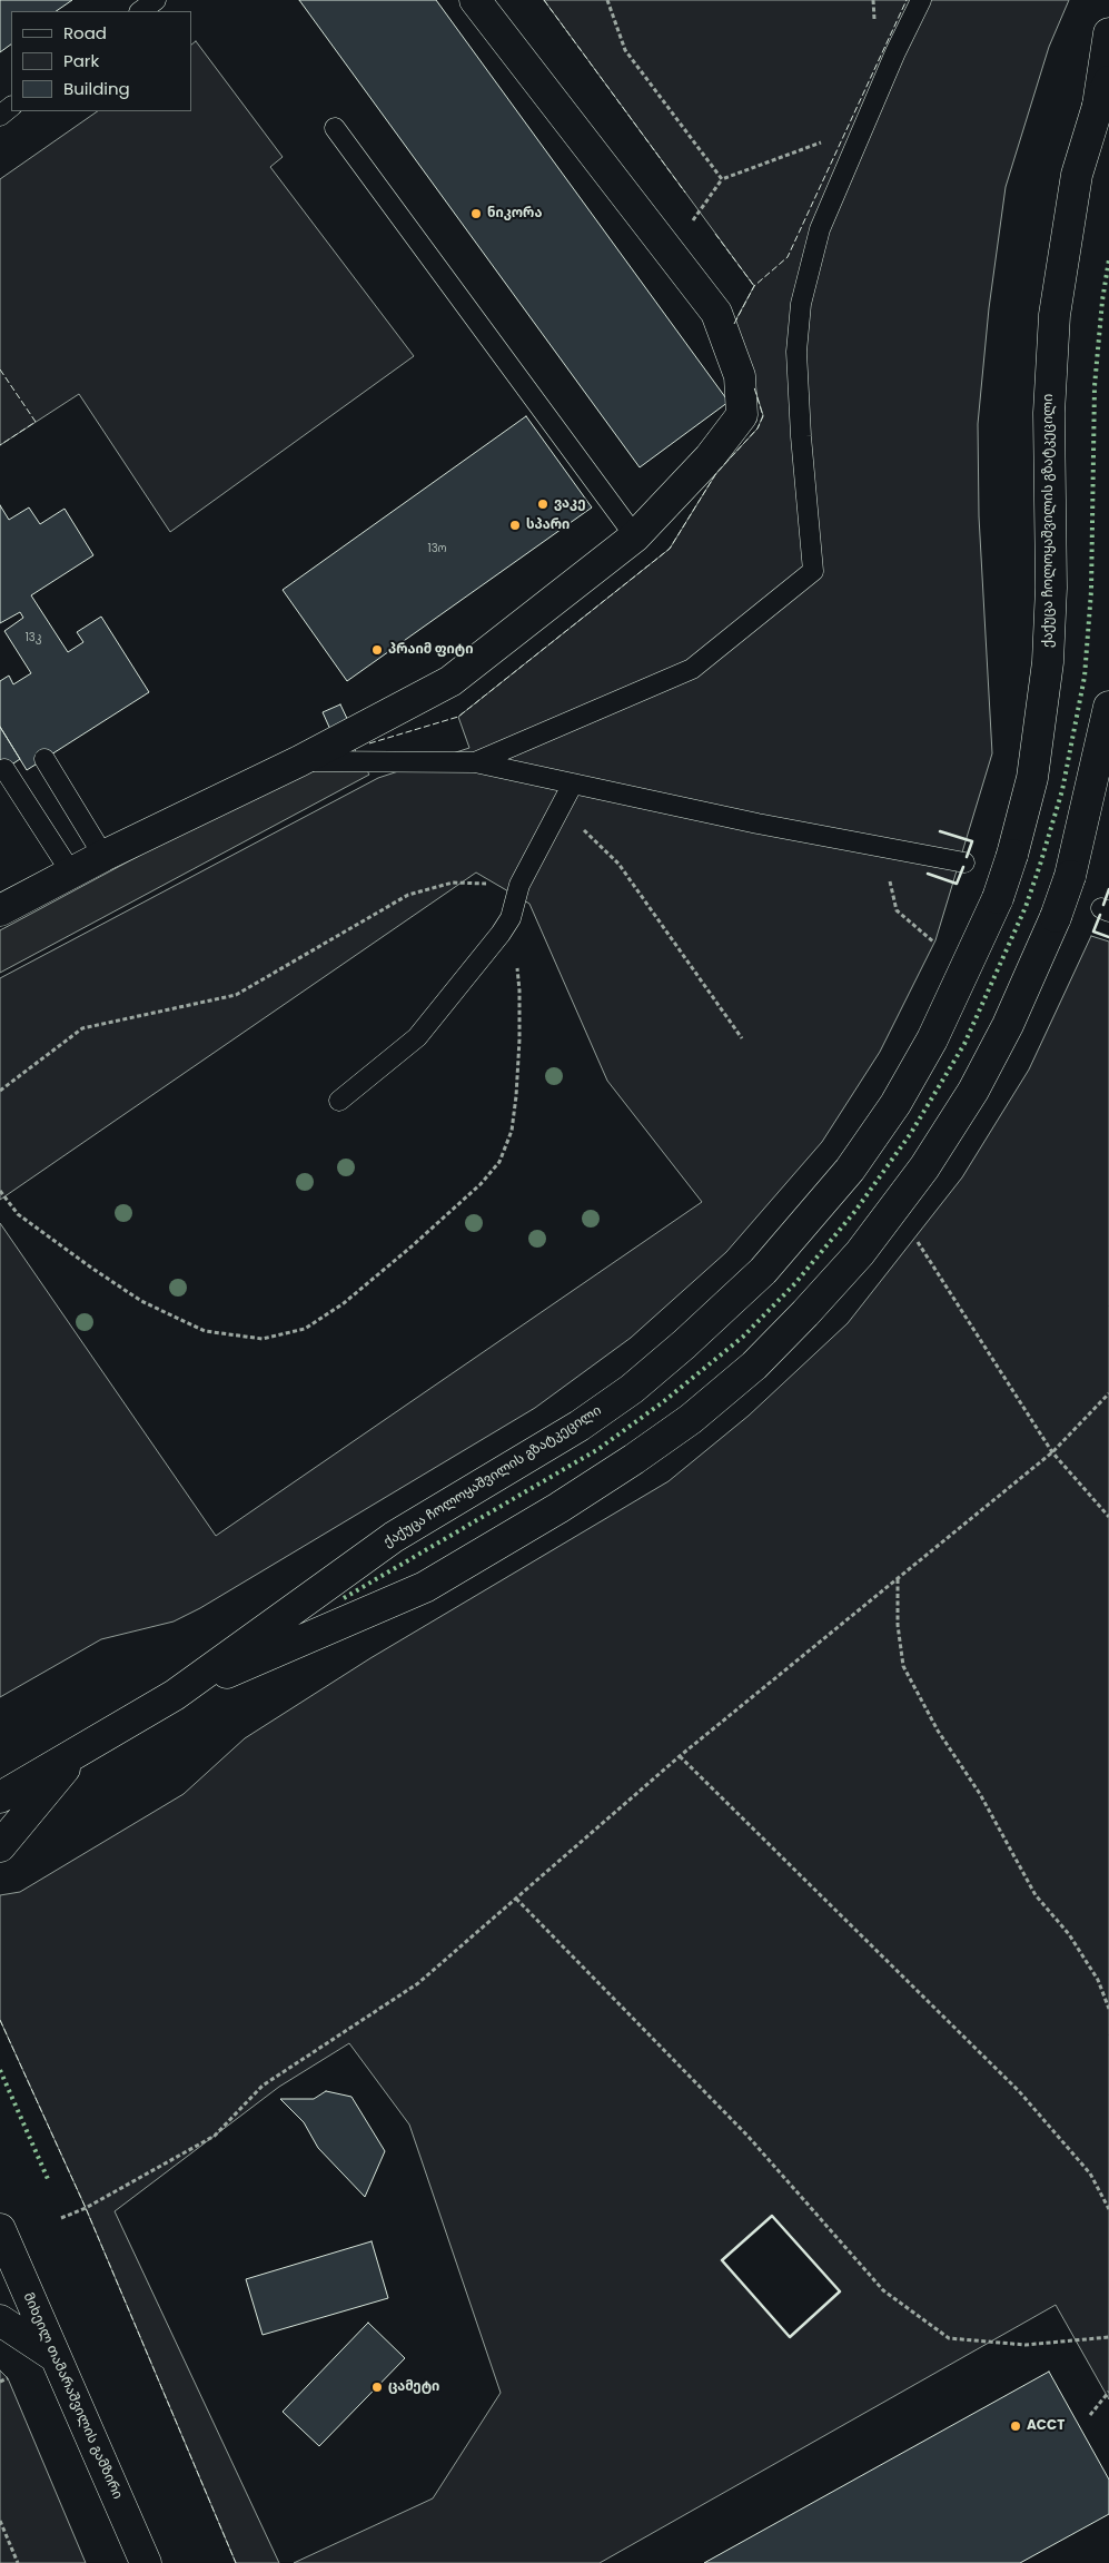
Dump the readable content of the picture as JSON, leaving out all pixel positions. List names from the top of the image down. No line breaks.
{"streets":{"main road":["ქაქუცა ჩოლოყაშვილის გზატკეცილი","მიხეილ თამარაშვილის გამზირი"]},"places":["ნიკორა","ვაკე","სპარი","პრაიმ ფიტი","ცამეტი","ACCT"],"house_numbers":["13ო","13კ"],"legend":["Road","Park","Building"]}
